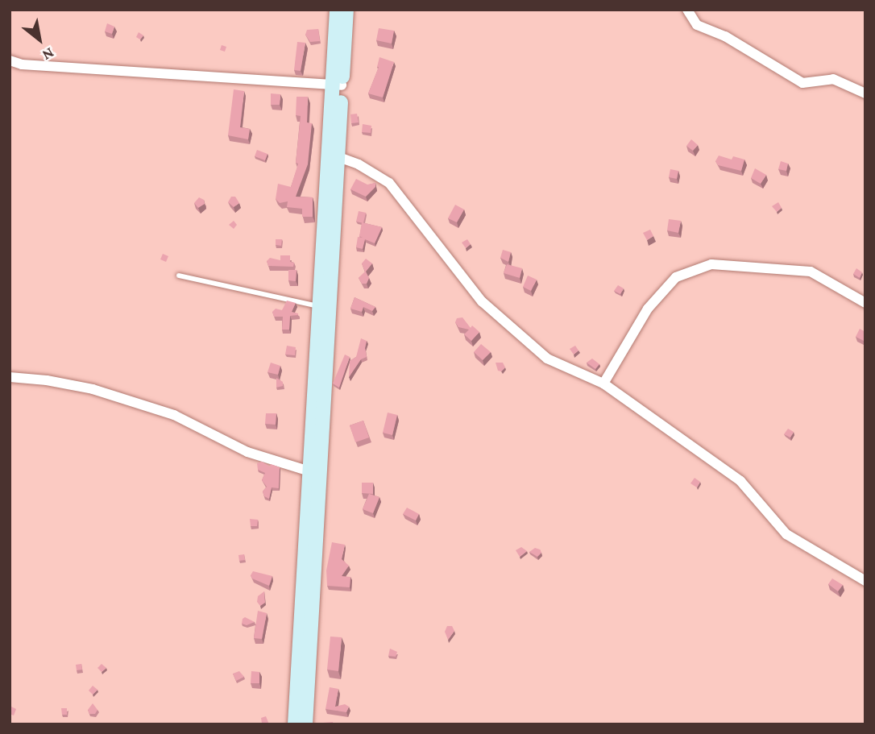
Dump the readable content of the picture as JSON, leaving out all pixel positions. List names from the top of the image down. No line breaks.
{"north":"bottom right"}
